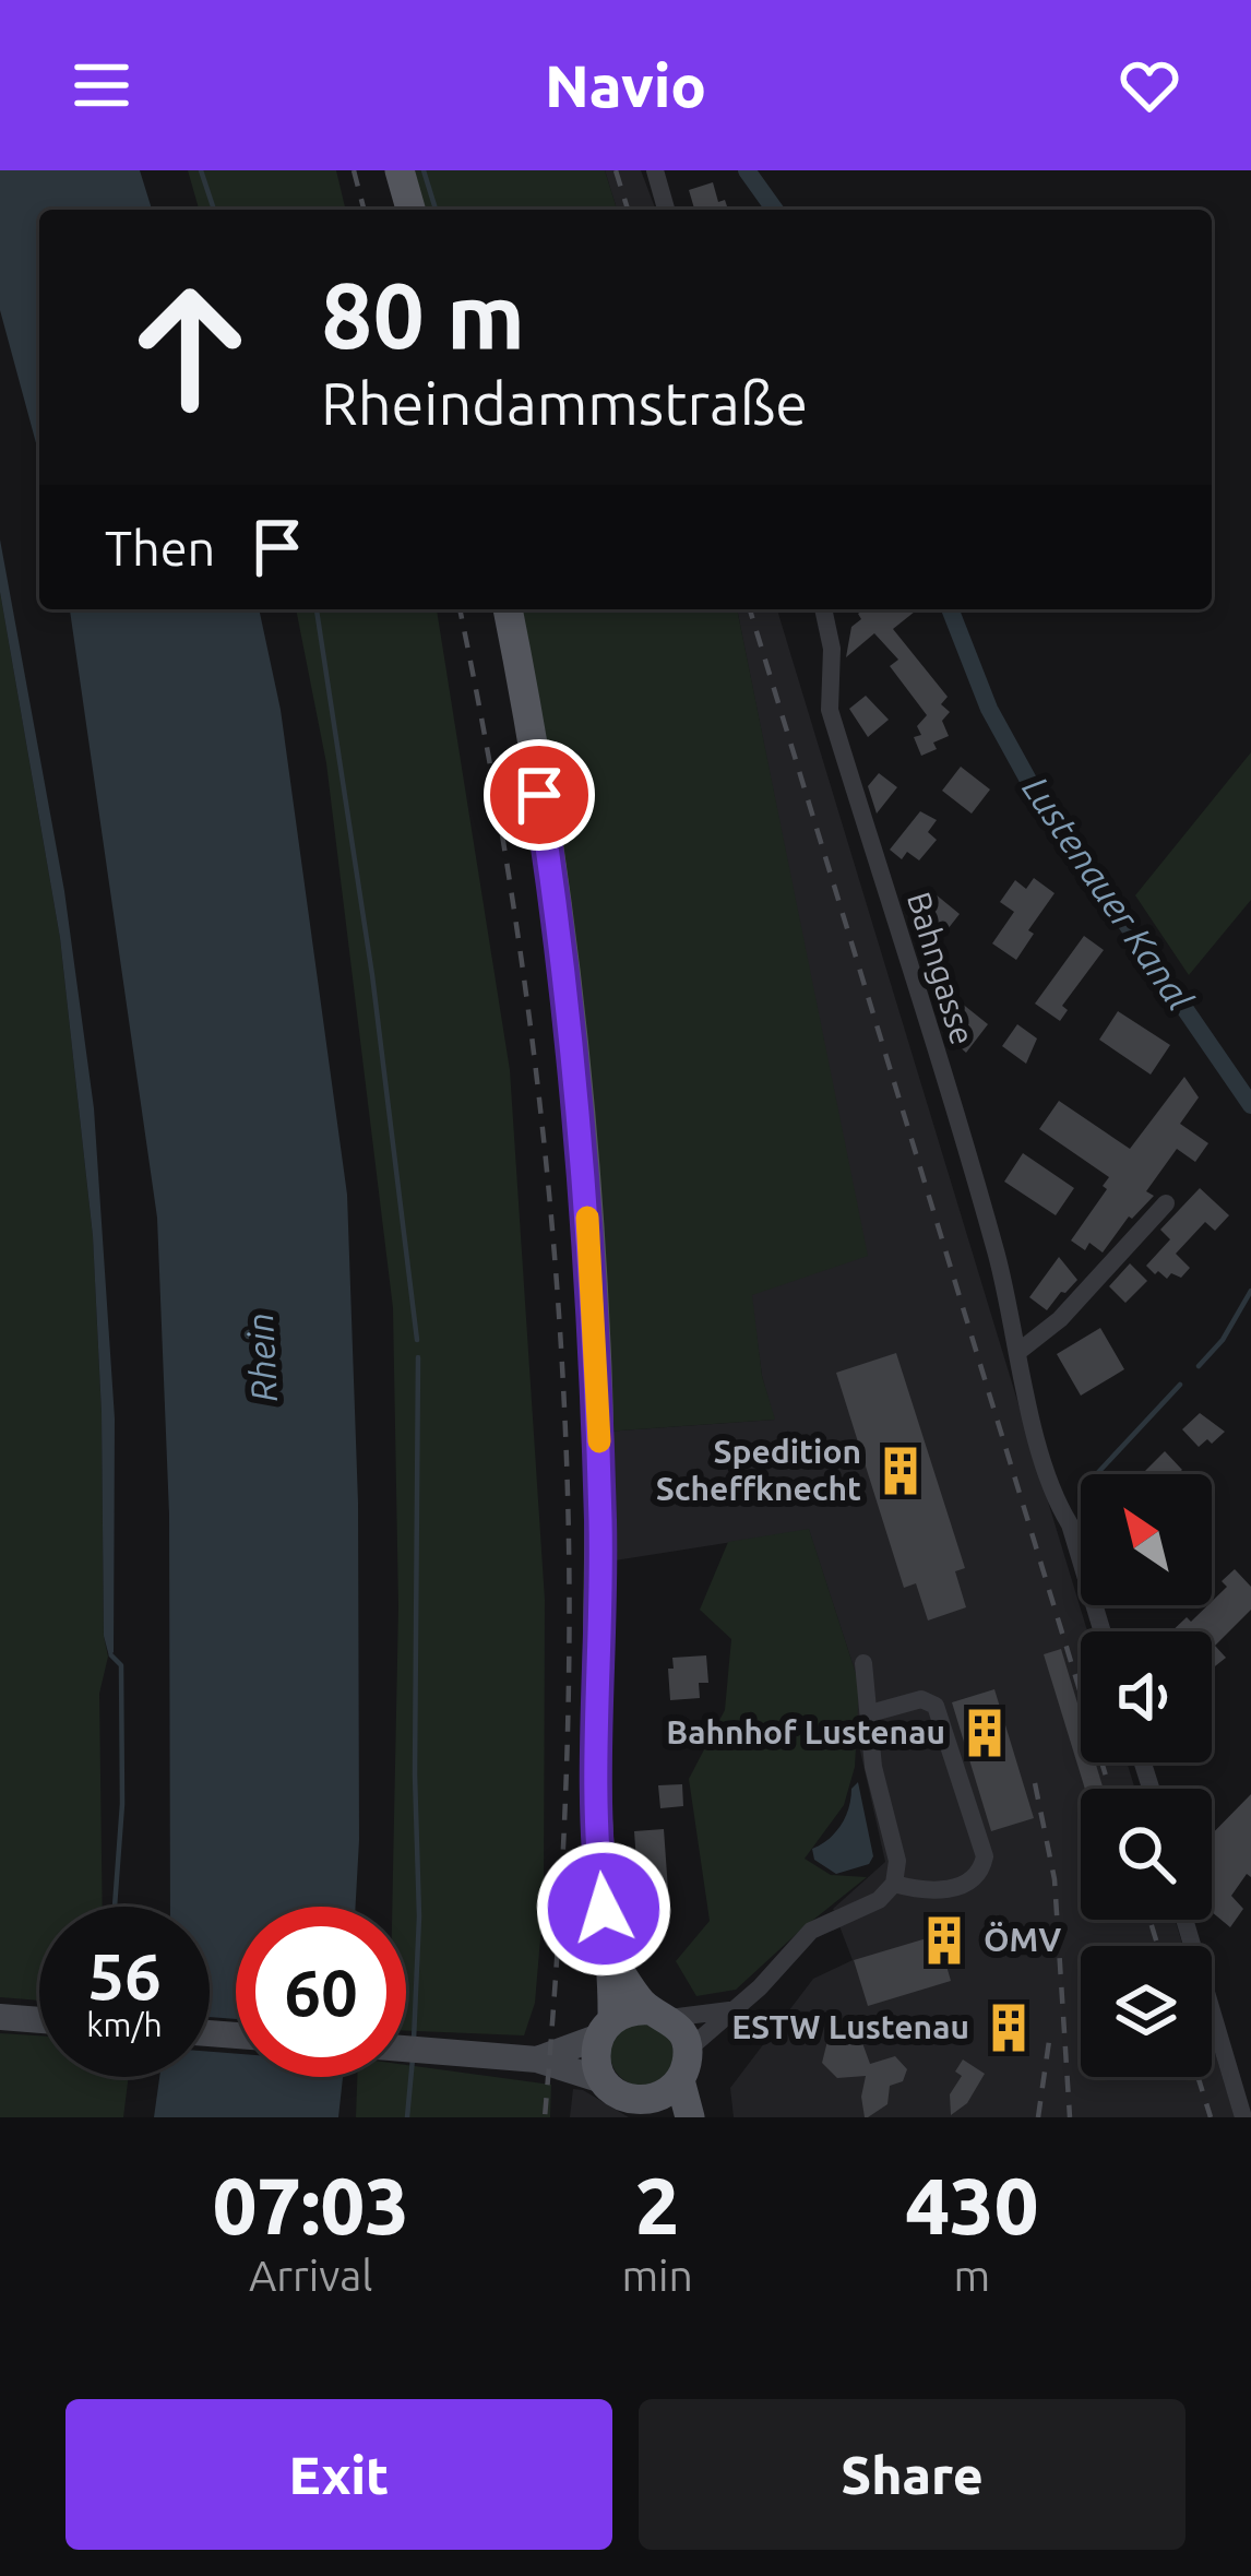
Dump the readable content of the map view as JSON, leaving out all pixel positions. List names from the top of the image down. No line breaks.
{"streets":{"street":["Bahngasse"]},"water":["Lustenauer Kanal","Rhein"],"places":{"building":["Spedition Scheffknecht","Bahnhof Lustenau","ÖMV","ESTW Lustenau"]},"north":"top left","page":{"header":"Navio","turn":["80 m","Rheindammstraße"],"then":"Then","speed":"56 km/h","limit":"60","eta":["07:03","Arrival","2","min","430","m"],"buttons":["Exit","Share"]}}
